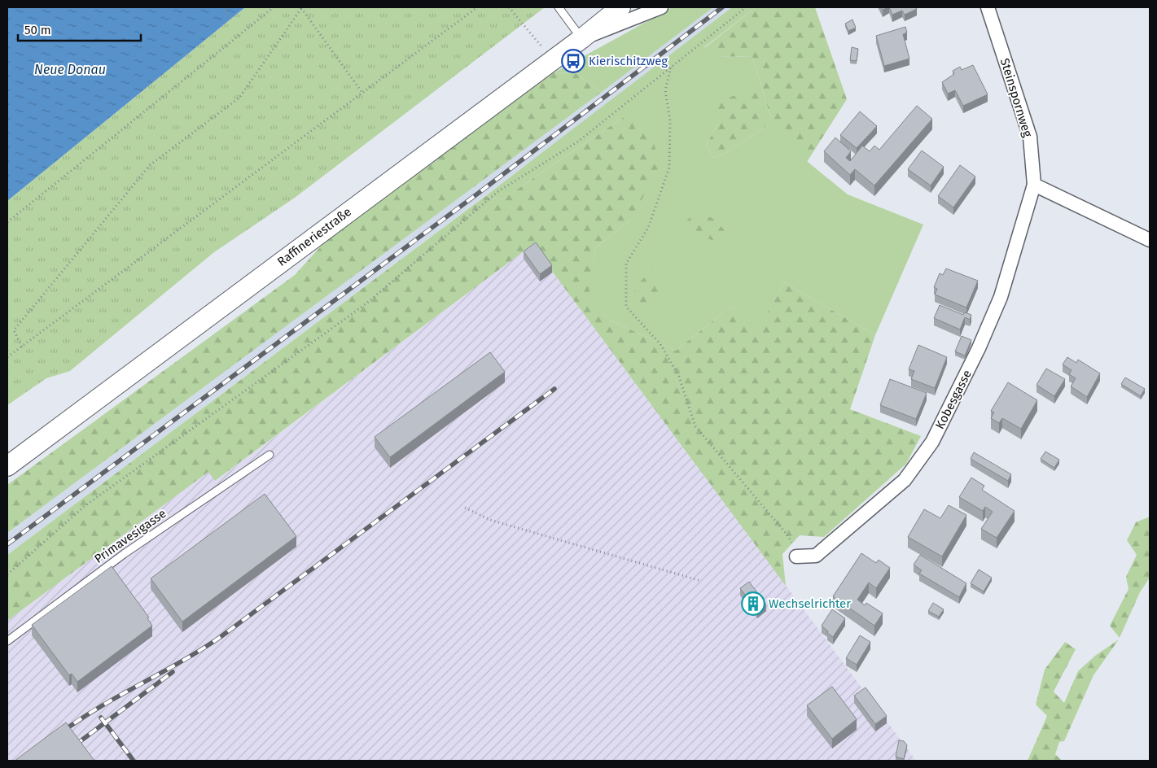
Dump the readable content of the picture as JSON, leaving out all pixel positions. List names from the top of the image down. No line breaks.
{"streets":{"main road":["Raffineriestraße"],"street":["Steinspornweg","Kobesgasse"],"lane":["Primavesigasse"]},"crossings":[["Steinspornweg","Kobesgasse"]],"water":["Neue Donau"],"places":{"bus stop":["Kierischitzweg"],"building":["Wechselrichter"]},"scale_bar":"50 m"}
